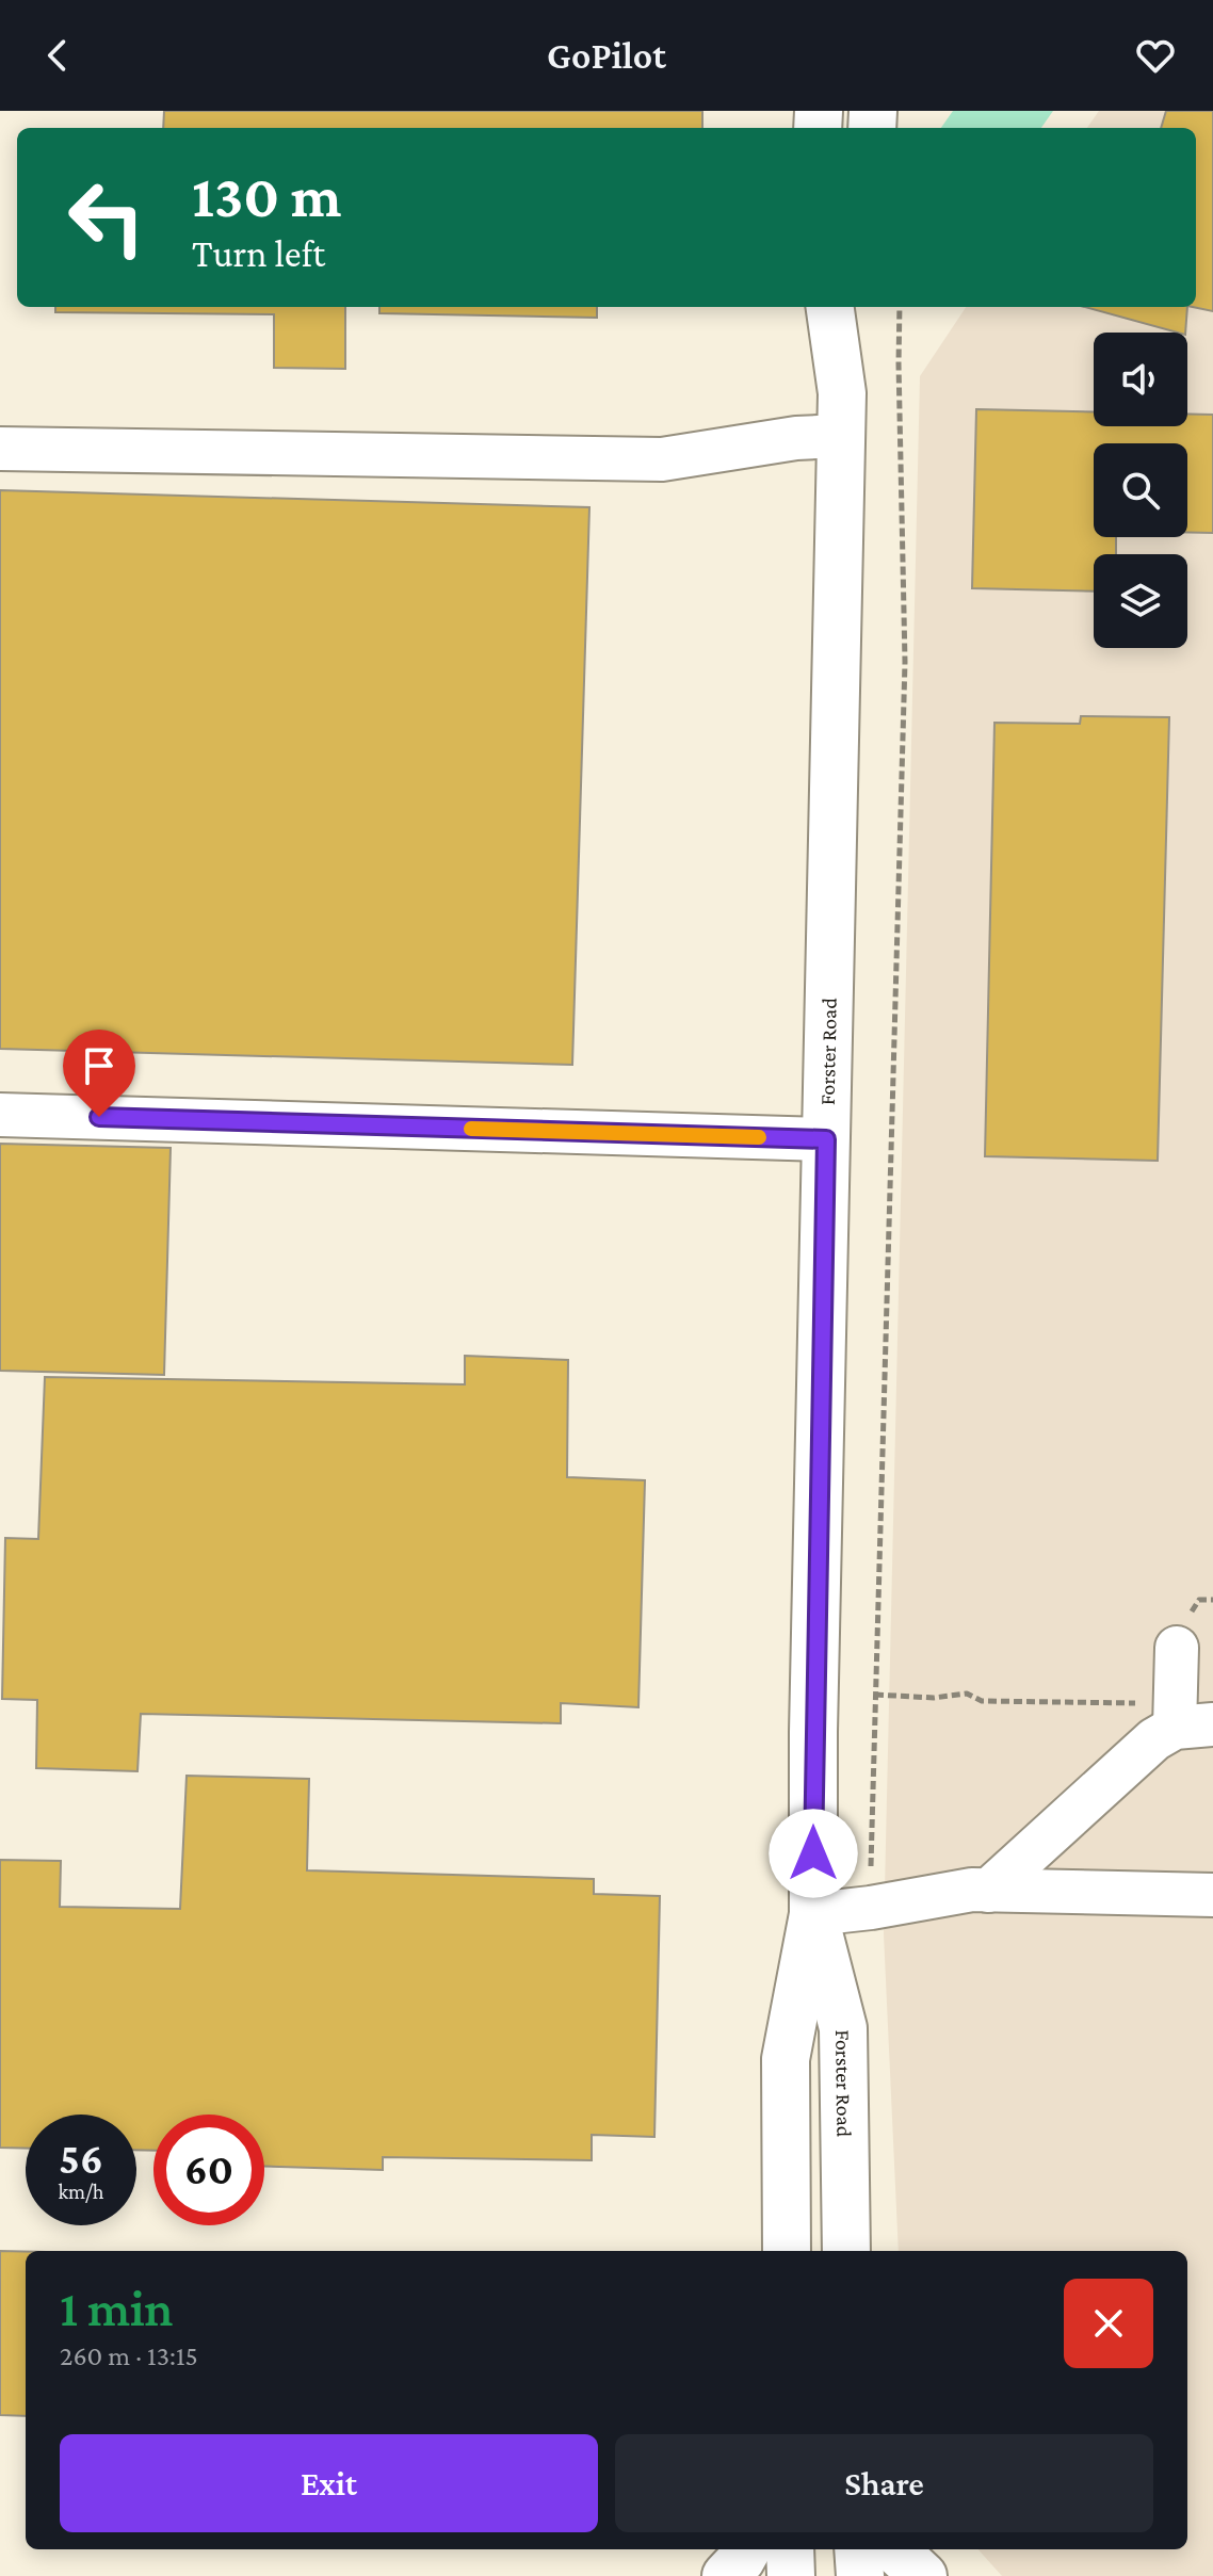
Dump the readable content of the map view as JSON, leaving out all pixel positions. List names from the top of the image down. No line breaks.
{"streets":{"main road":["Forster Road"]},"page":{"header":"GoPilot","turn":["130 m","Turn left"],"speed":"56 km/h","limit":"60","heading":["1 min","260 m · 13:15"],"buttons":["Exit","Share"]}}
